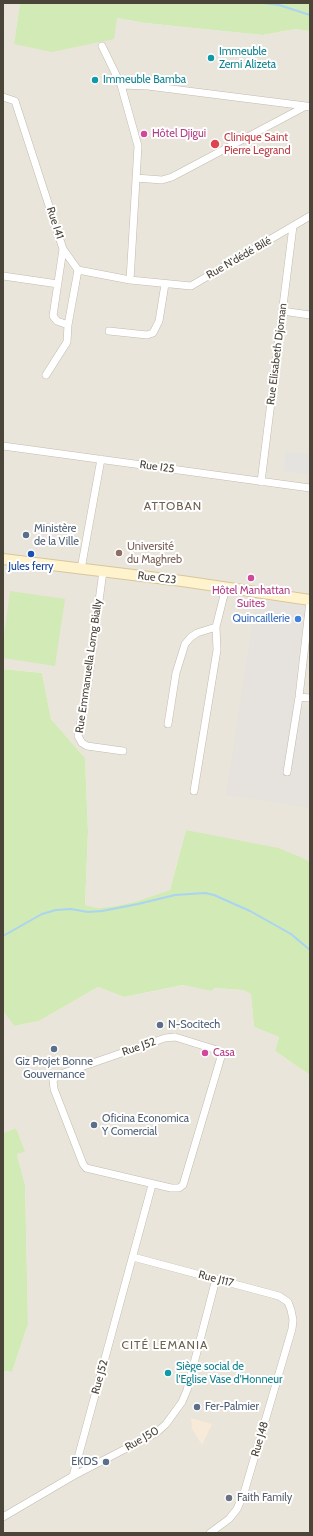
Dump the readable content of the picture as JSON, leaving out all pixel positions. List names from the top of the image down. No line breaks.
{"streets":{"street":["Rue I41","Rue N'dédé Bilé","Rue Elisabeth Djoman","Rue I25","Rue C23","Rue Emmanuella Lorng Bially","Rue J52","Rue J117","Rue J50","Rue J48"]},"crossings":[["Rue N'dédé Bilé","Rue Elisabeth Djoman"],["Rue Elisabeth Djoman","Rue I25"],["Rue C23","Rue Emmanuella Lorng Bially"],["Rue J52","Rue J117"],["Rue J52","Rue J50"],["Rue J117","Rue J50"],["Rue J117","Rue J48"]],"districts":["ATTOBAN","CITÉ LEMANIA"],"places":["Immeuble Zerni Alizeta","Immeuble Bamba","Hôtel Djigui","Clinique Saint Pierre Legrand","Ministère de la Ville","Université du Maghreb","Jules ferry","Hôtel Manhattan Suites","Quincaillerie","N-Socitech","Giz Projet Bonne Gouvernance","Casa","Oficina Economica Y Comercial","Siège social de l'Eglise Vase d'Honneur","Fer-Palmier","EKDS","Faith Family"]}
